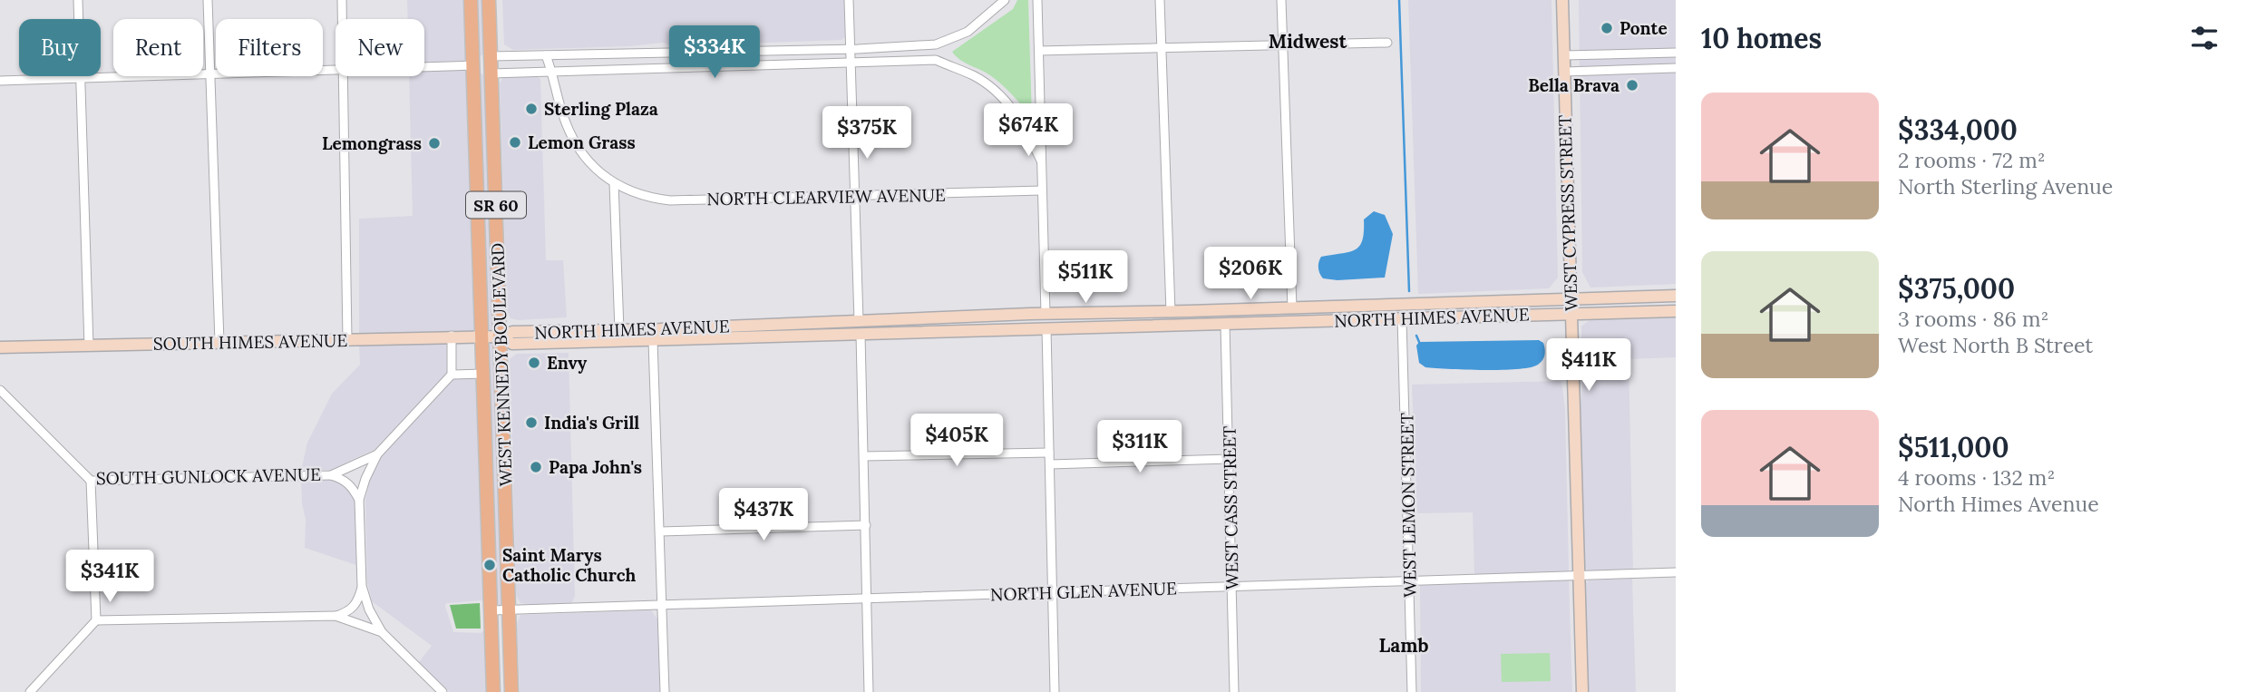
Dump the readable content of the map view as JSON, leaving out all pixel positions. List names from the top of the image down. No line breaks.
{"streets":{"main road":["SR 60","WEST KENNEDY BOULEVARD"],"street":["NORTH CLEARVIEW AVENUE","WEST CYPRESS STREET","NORTH HIMES AVENUE","SOUTH HIMES AVENUE","SOUTH GUNLOCK AVENUE","WEST LEMON STREET","WEST CASS STREET","NORTH GLEN AVENUE"]},"crossings":[["WEST CYPRESS STREET","NORTH HIMES AVENUE"],["WEST CYPRESS STREET","NORTH GLEN AVENUE"],["NORTH HIMES AVENUE","SOUTH HIMES AVENUE"],["NORTH HIMES AVENUE","WEST KENNEDY BOULEVARD"],["NORTH HIMES AVENUE","WEST LEMON STREET"],["NORTH HIMES AVENUE","WEST CASS STREET"],["SOUTH HIMES AVENUE","WEST KENNEDY BOULEVARD"],["WEST KENNEDY BOULEVARD","NORTH GLEN AVENUE"],["WEST LEMON STREET","NORTH GLEN AVENUE"],["WEST CASS STREET","NORTH GLEN AVENUE"]],"districts":["Midwest","Lamb"],"places":["Ponte","Bella Brava","Sterling Plaza","Lemon Grass","Lemongrass","Envy","India's Grill","Papa John's","Saint Marys Catholic Church"],"page":{"heading":"10 homes","chip":["Buy","Rent","Filters","New"],"price":["$334K","$674K","$375K","$206K","$511K","$411K","$405K","$311K","$437K","$341K"],"list":[{"name":"$334,000","note":"2 rooms · 72 m² · North Sterling Avenue"},{"name":"$375,000","note":"3 rooms · 86 m² · West North B Street"},{"name":"$511,000","note":"4 rooms · 132 m² · North Himes Avenue"}]}}
